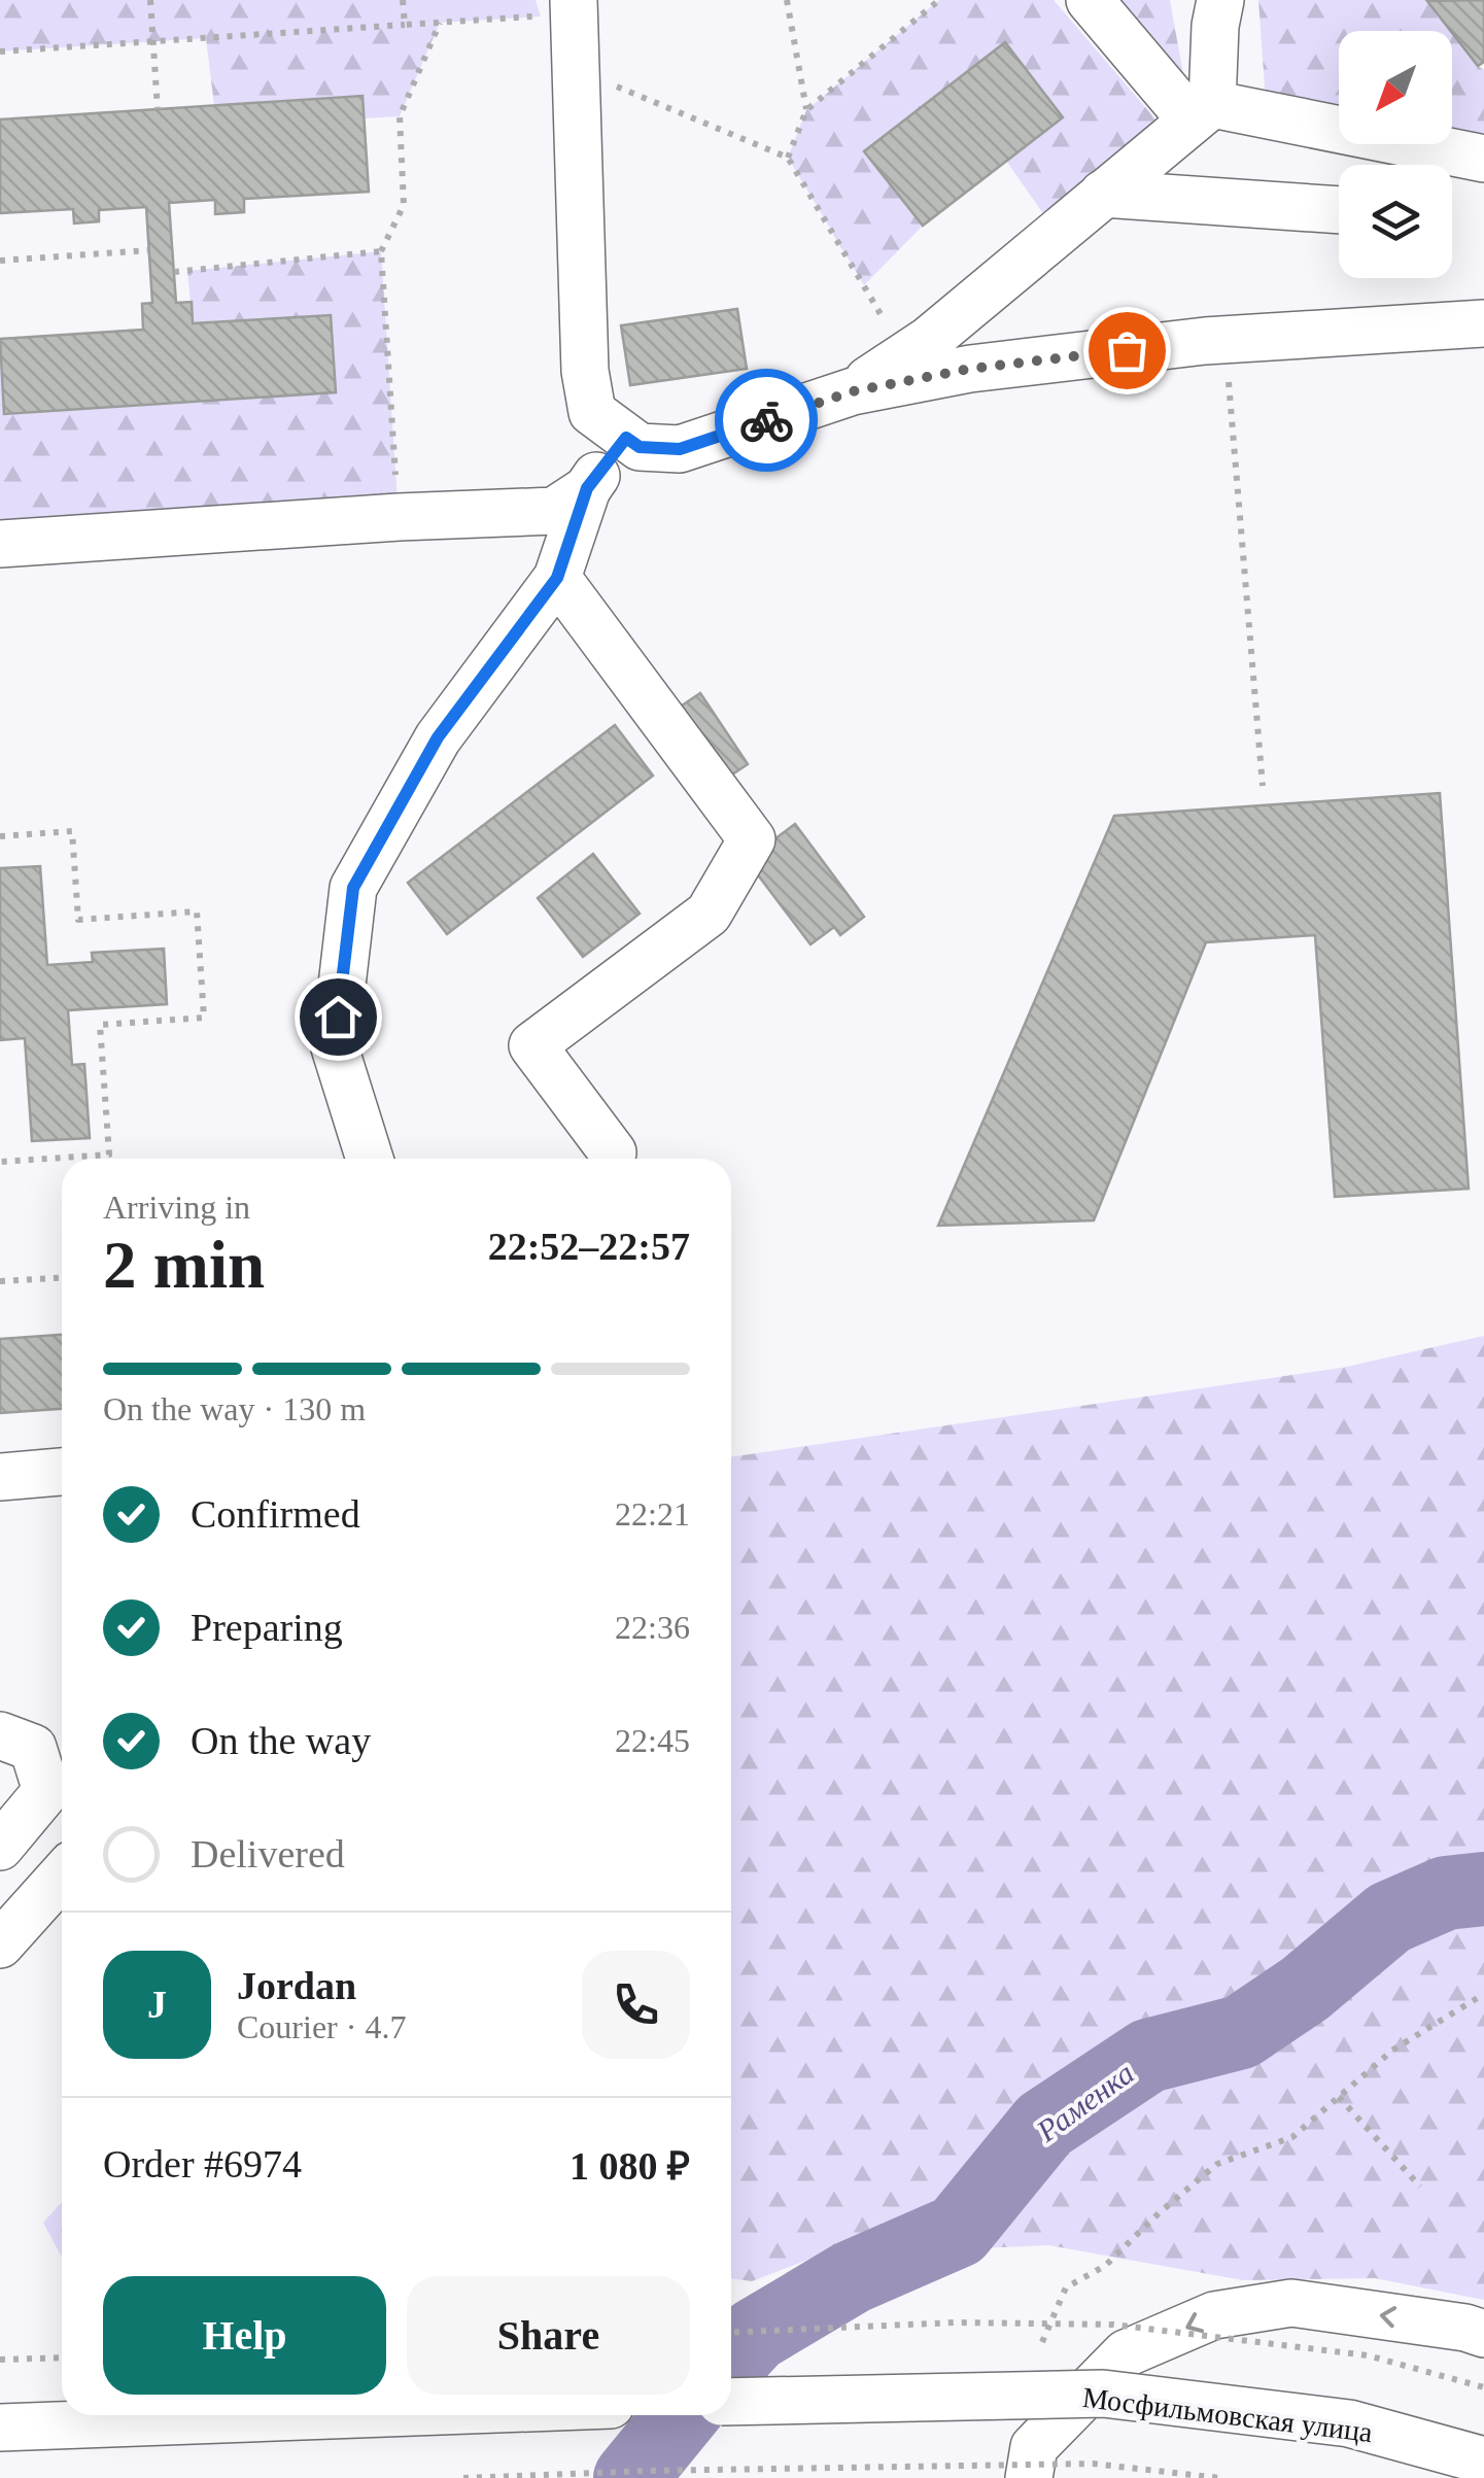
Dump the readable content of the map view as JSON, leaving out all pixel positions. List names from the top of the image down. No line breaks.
{"streets":{"street":["Мосфильмовская улица"]},"water":["Раменка"],"north":"bottom left","page":{"heading":["2 min","Arriving in","22:52–22:57"],"panel":["Jordan","Courier · 4.7","Order #6974","1 080 ₽"],"bar":"On the way · 130 m","list":[["Confirmed","22:21"],["Preparing","22:36"],["On the way","22:45"],"Delivered"],"round":"J","buttons":["Help","Share"]}}
